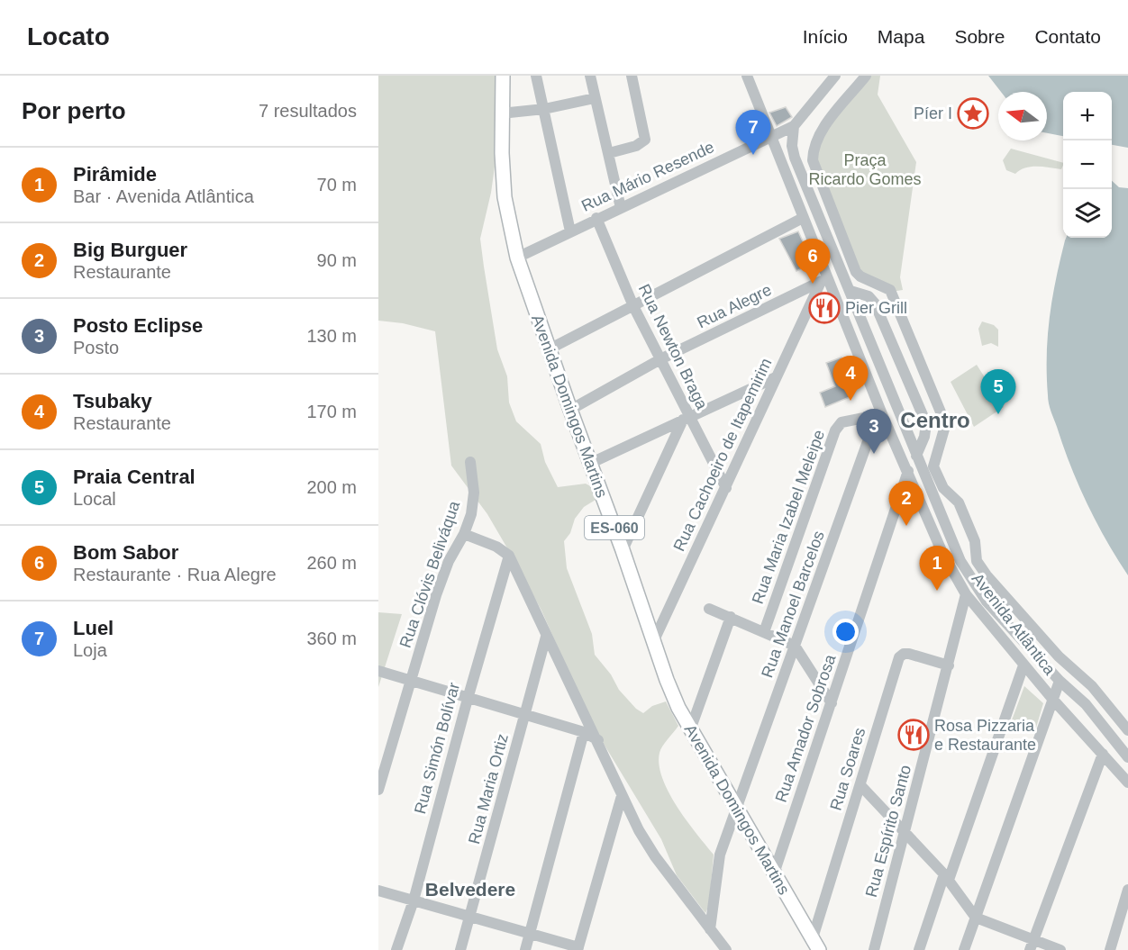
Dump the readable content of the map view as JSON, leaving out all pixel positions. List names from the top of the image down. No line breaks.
{"streets":{"main road":["Avenida Domingos Martins","ES-060"],"street":["Rua Mário Resende","Rua Alegre","Rua Newton Braga","Rua Cachoeiro de Itapemirim","Rua Maria Izabel Meleipe","Rua Clóvis Beliváqua","Rua Manoel Barcelos","Avenida Atlântica","Rua Amador Sobrosa","Rua Simón Bolívar","Rua Soares","Rua Maria Ortiz","Rua Espírito Santo"]},"crossings":[["Rua Mário Resende","Rua Newton Braga"],["Rua Mário Resende","Avenida Domingos Martins"],["Rua Mário Resende","Avenida Atlântica"],["Rua Alegre","Rua Newton Braga"],["Rua Alegre","Avenida Domingos Martins"],["Rua Alegre","Rua Cachoeiro de Itapemirim"],["Rua Alegre","Avenida Atlântica"],["Rua Newton Braga","Rua Cachoeiro de Itapemirim"],["Avenida Domingos Martins","Rua Cachoeiro de Itapemirim"],["Avenida Domingos Martins","Rua Manoel Barcelos"],["Avenida Domingos Martins","Rua Amador Sobrosa"],["Avenida Domingos Martins","Rua Soares"],["Rua Cachoeiro de Itapemirim","Avenida Atlântica"],["Rua Maria Izabel Meleipe","Rua Manoel Barcelos"],["Rua Maria Izabel Meleipe","Avenida Atlântica"],["Rua Manoel Barcelos","Avenida Atlântica"],["Avenida Atlântica","Rua Amador Sobrosa"],["Avenida Atlântica","Rua Espírito Santo"],["Rua Soares","Rua Espírito Santo"]],"districts":["Centro","Belvedere"],"parks":["Praça Ricardo Gomes"],"places":{"place":["Píer I"],"restaurant":["Pier Grill","Rosa Pizzaria e Restaurante"]},"north":"left","page":{"header":"Locato","nav":["Início","Mapa","Sobre","Contato"],"heading":["Por perto","7 resultados"],"map_buttons":["+","−"],"pins":["7","6","4","5","3","2","1"],"list":[{"mark":"1","name":"Pirâmide","note":"Bar · Avenida Atlântica","value":"70 m"},{"mark":"2","name":"Big Burguer","note":"Restaurante","value":"90 m"},{"mark":"3","name":"Posto Eclipse","note":"Posto","value":"130 m"},{"mark":"4","name":"Tsubaky","note":"Restaurante","value":"170 m"},{"mark":"5","name":"Praia Central","note":"Local","value":"200 m"},{"mark":"6","name":"Bom Sabor","note":"Restaurante · Rua Alegre","value":"260 m"},{"mark":"7","name":"Luel","note":"Loja","value":"360 m"}]}}
